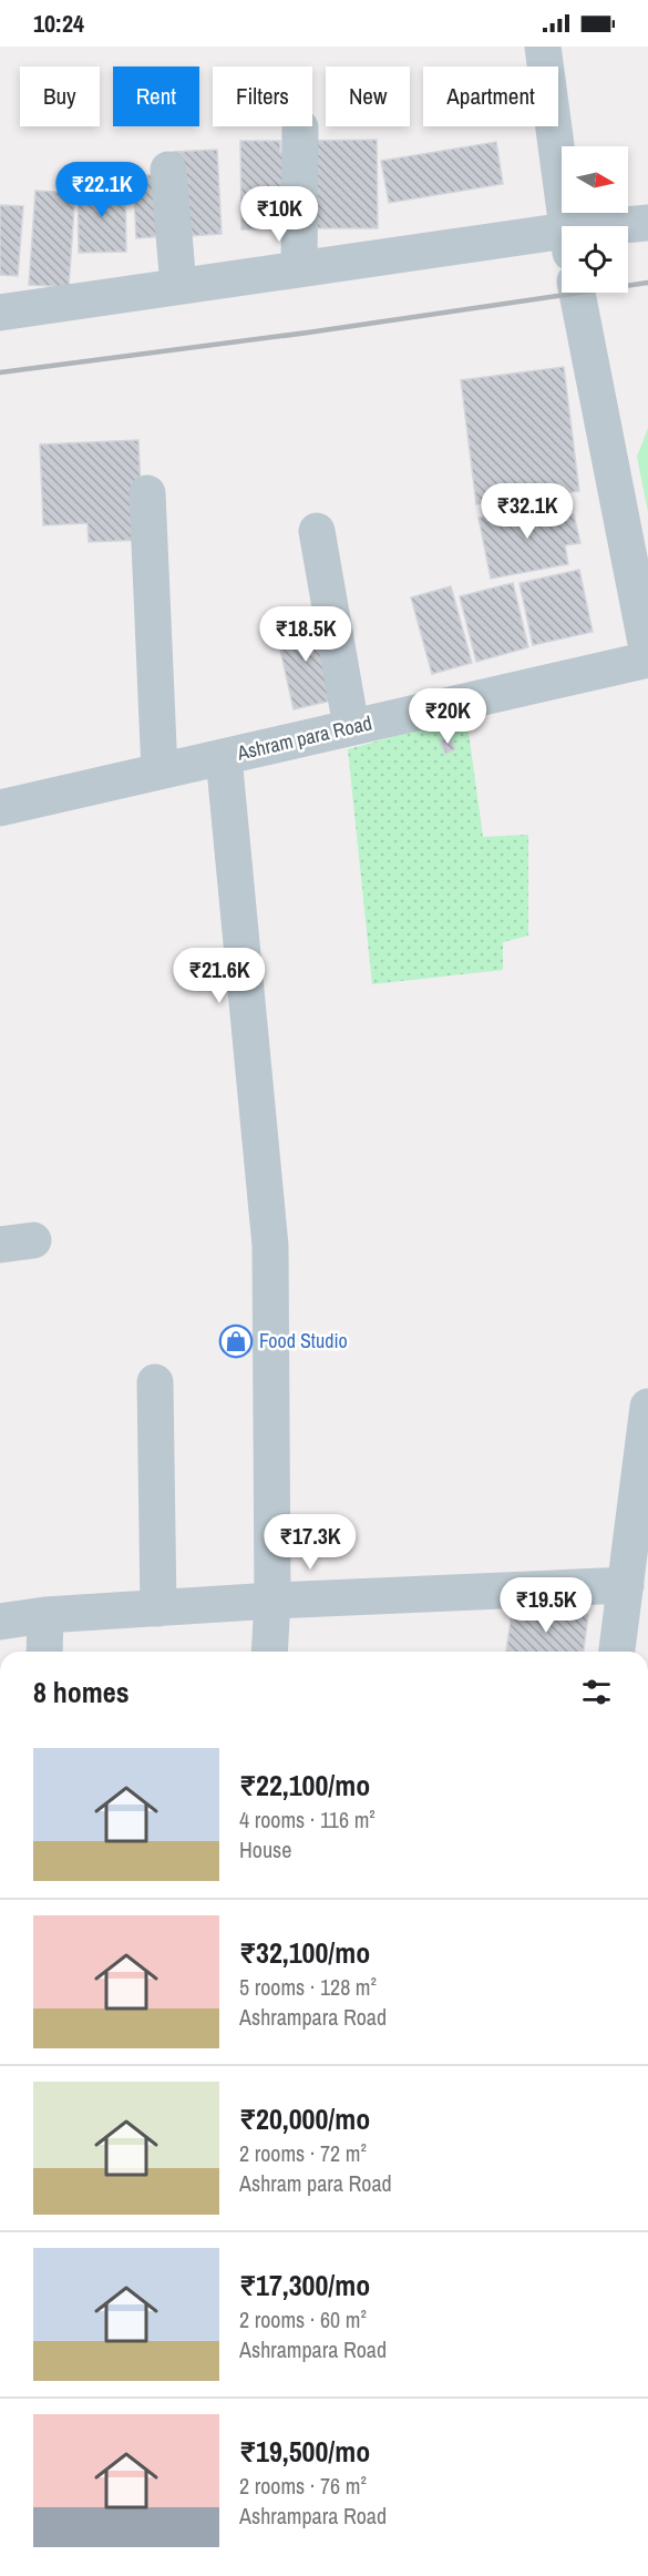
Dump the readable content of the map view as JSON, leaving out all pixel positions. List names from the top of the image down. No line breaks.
{"streets":{"street":["Ashram para Road"]},"places":{"shop":["Food Studio"]},"north":"right","page":{"status":"10:24","chip":["Buy","Rent","Filters","New","Apartment"],"price":["₹22.1K","₹10K","₹32.1K","₹18.5K","₹20K","₹21.6K","₹17.3K","₹19.5K"],"heading":"8 homes","list":[{"name":"₹22,100/mo","note":"4 rooms · 116 m² · House"},{"name":"₹32,100/mo","note":"5 rooms · 128 m² · Ashrampara Road"},{"name":"₹20,000/mo","note":"2 rooms · 72 m² · Ashram para Road"},{"name":"₹17,300/mo","note":"2 rooms · 60 m² · Ashrampara Road"},{"name":"₹19,500/mo","note":"2 rooms · 76 m² · Ashrampara Road"}]}}
